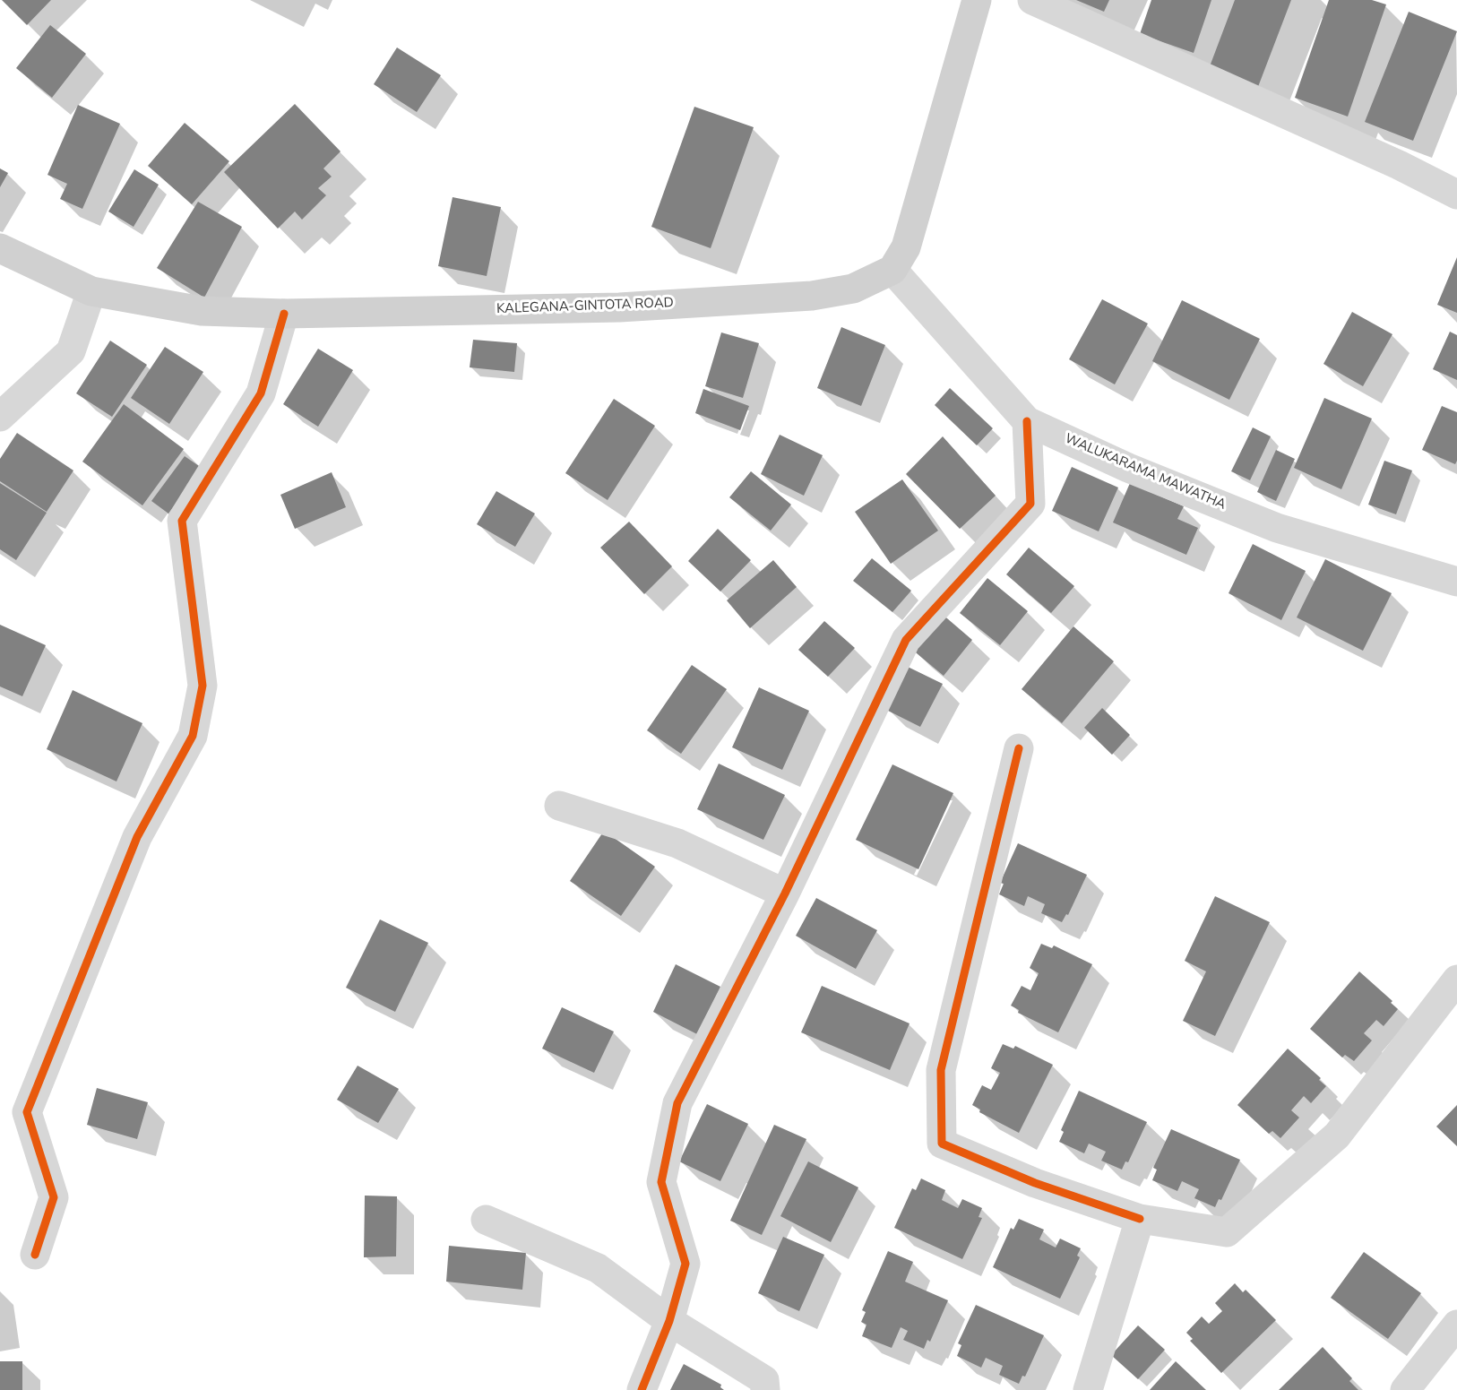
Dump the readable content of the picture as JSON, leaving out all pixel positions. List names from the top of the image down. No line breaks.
{"streets":{"main road":["KALEGANA-GINTOTA ROAD"],"street":["WALUKARAMA MAWATHA"]},"crossings":[["KALEGANA-GINTOTA ROAD","WALUKARAMA MAWATHA"]]}
